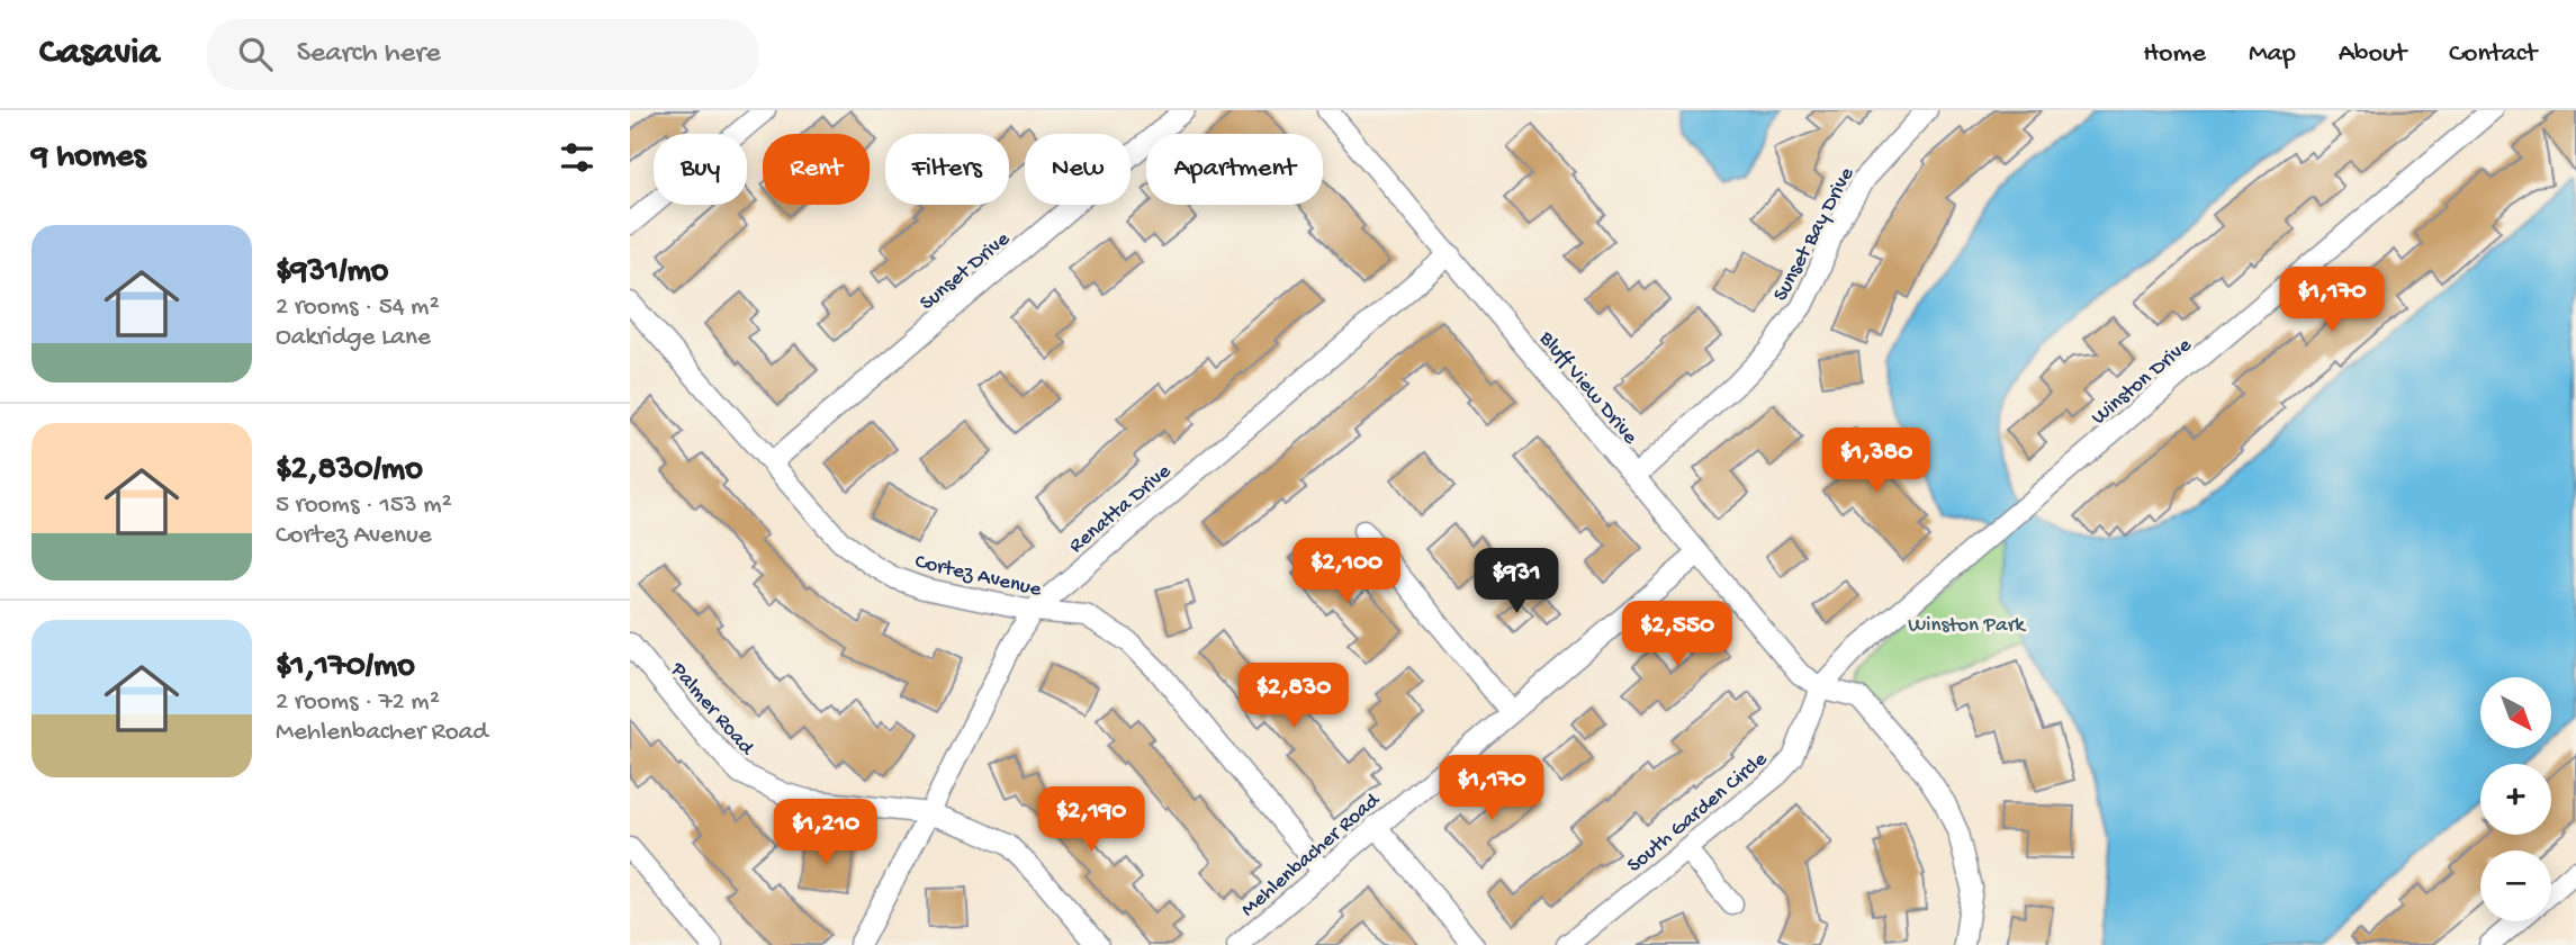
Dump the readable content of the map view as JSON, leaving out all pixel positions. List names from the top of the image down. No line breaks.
{"streets":{"street":["Sunset Bay Drive","Sunset Drive","Winston Drive","Bluff View Drive","Renatta Drive","Cortez Avenue","Palmer Road","South Garden Circle","Mehlenbacher Road"]},"crossings":[["Sunset Bay Drive","Bluff View Drive"],["Sunset Drive","Cortez Avenue"],["Winston Drive","Bluff View Drive"],["Winston Drive","South Garden Circle"],["Bluff View Drive","Renatta Drive"],["Bluff View Drive","South Garden Circle"],["Bluff View Drive","Mehlenbacher Road"],["Renatta Drive","Cortez Avenue"],["Renatta Drive","Palmer Road"],["Cortez Avenue","Mehlenbacher Road"]],"parks":["Winston Park"],"north":"bottom right","page":{"header":"Casavia","search":"Search here","nav":["Home","Map","About","Contact"],"heading":"9 homes","chip":["Buy","Rent","Filters","New","Apartment"],"list":[{"name":"$931/mo","note":"2 rooms · 54 m² · Oakridge Lane"},{"name":"$2,830/mo","note":"5 rooms · 153 m² · Cortez Avenue"},{"name":"$1,170/mo","note":"2 rooms · 72 m² · Mehlenbacher Road"}],"price":["$1,170","$1,380","$2,100","$931","$2,550","$2,830","$1,170","$2,190","$1,210"],"map_buttons":["+","−"]}}
